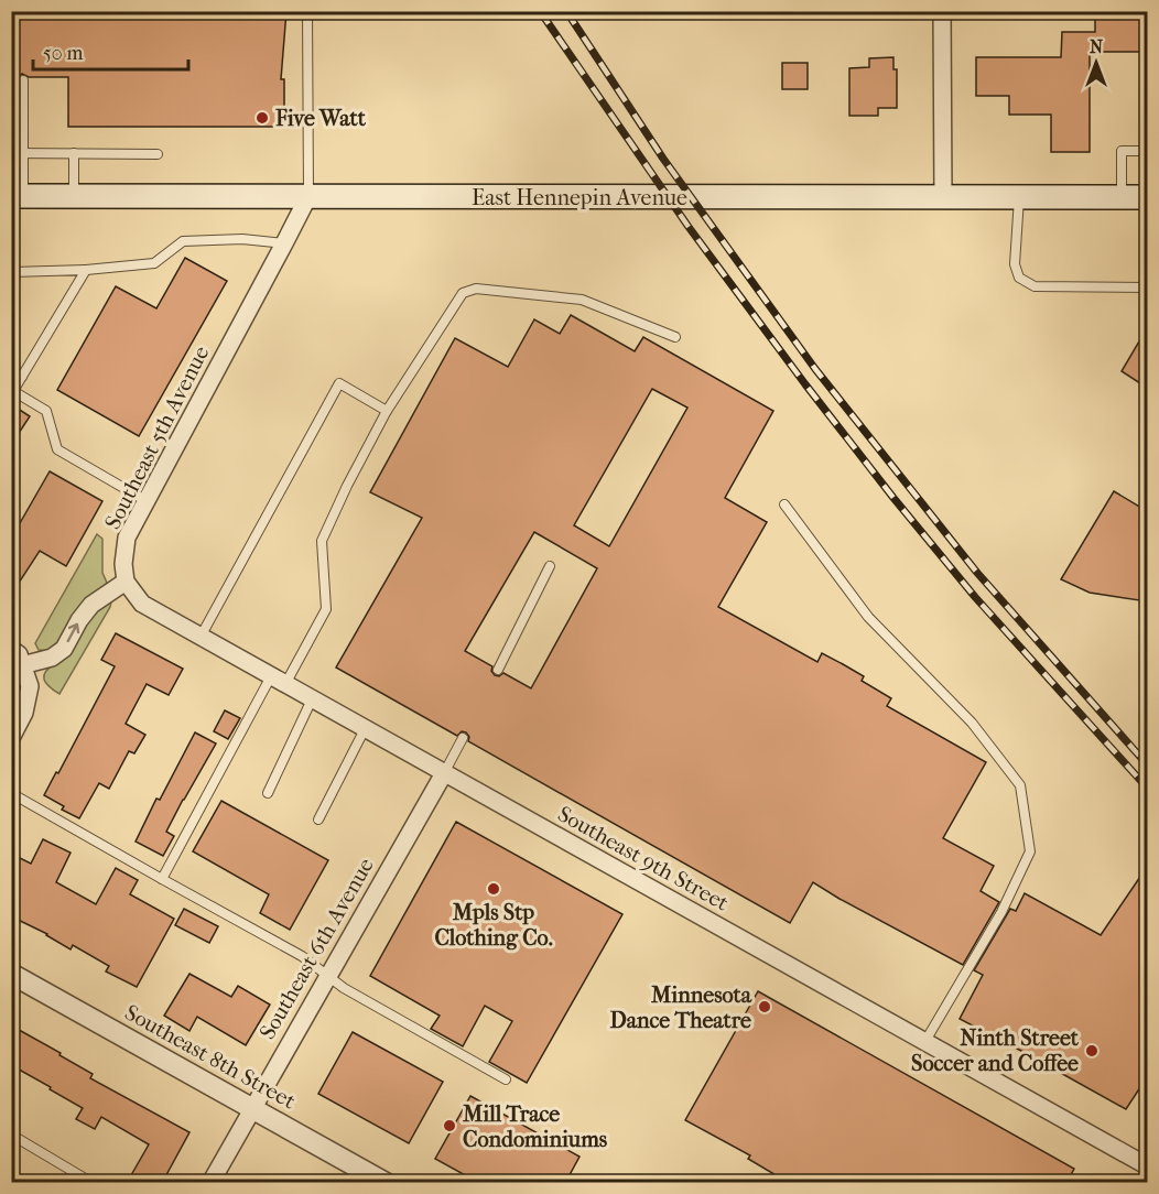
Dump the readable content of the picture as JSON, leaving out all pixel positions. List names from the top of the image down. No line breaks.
{"streets":{"main road":["East Hennepin Avenue"],"street":["Southeast 5th Avenue","Southeast 9th Street","Southeast 6th Avenue","Southeast 8th Street"]},"crossings":[["East Hennepin Avenue","Southeast 5th Avenue"],["Southeast 5th Avenue","Southeast 9th Street"],["Southeast 9th Street","Southeast 6th Avenue"],["Southeast 6th Avenue","Southeast 8th Street"]],"places":["Five Watt","Mpls Stp Clothing Co.","Minnesota Dance Theatre","Ninth Street Soccer and Coffee","Mill Trace Condominiums"],"scale_bar":"50 m","north":"top"}
